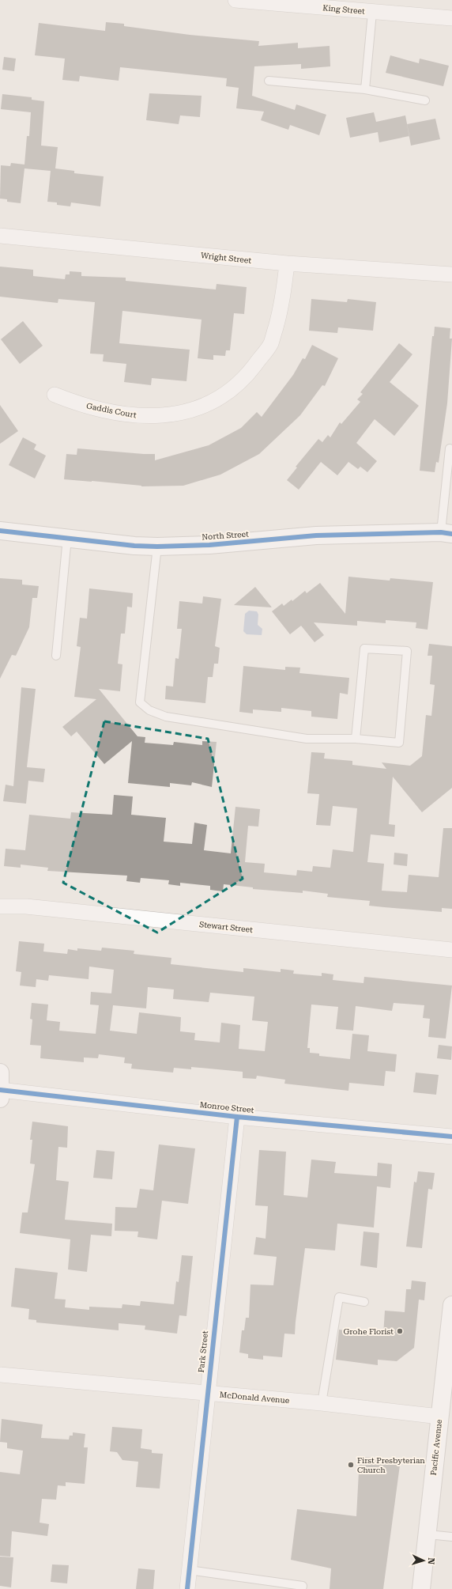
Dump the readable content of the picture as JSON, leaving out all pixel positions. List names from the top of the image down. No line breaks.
{"streets":{"main road":["North Street","Pacific Avenue"],"street":["King Street","Wright Street","Gaddis Court","Stewart Street","Monroe Street","Park Street","McDonald Avenue"]},"crossings":[["Wright Street","Gaddis Court"],["Monroe Street","Park Street"],["Park Street","McDonald Avenue"],["McDonald Avenue","Pacific Avenue"]],"places":["Grohe Florist","First Presbyterian Church"],"north":"right"}
